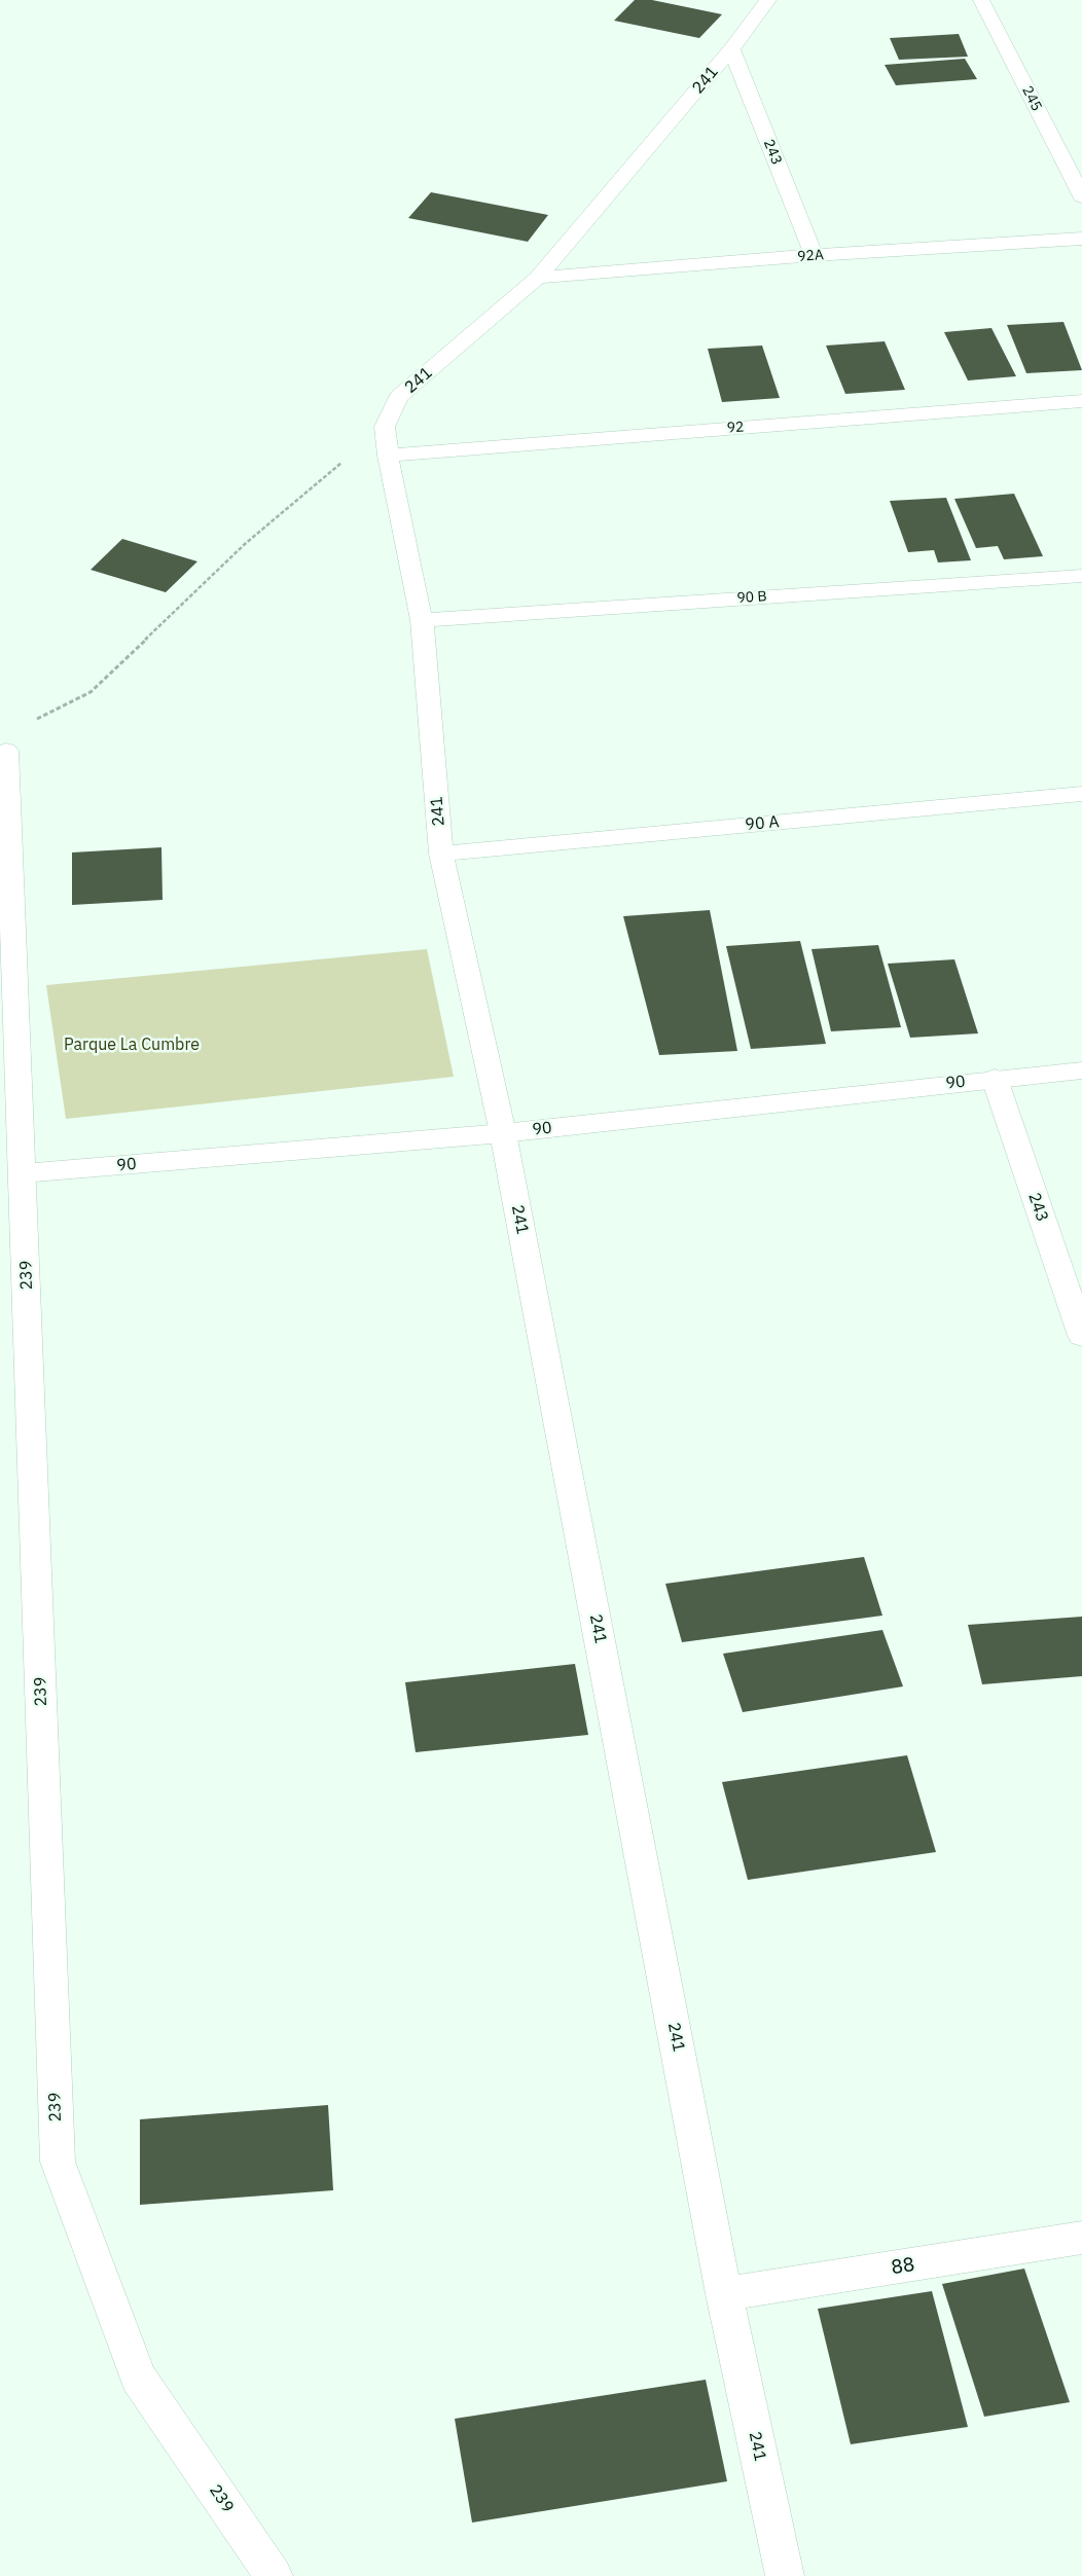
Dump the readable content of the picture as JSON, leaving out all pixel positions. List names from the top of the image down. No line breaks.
{"streets":{"street":["241","245","243","92A","92","90 B","90 A","90","239","88"]},"crossings":[["241","243"],["241","92A"],["241","92"],["241","90 B"],["241","90 A"],["241","90"],["241","88"],["243","92A"],["243","90"],["90","239"]],"parks":["Parque La Cumbre"]}
